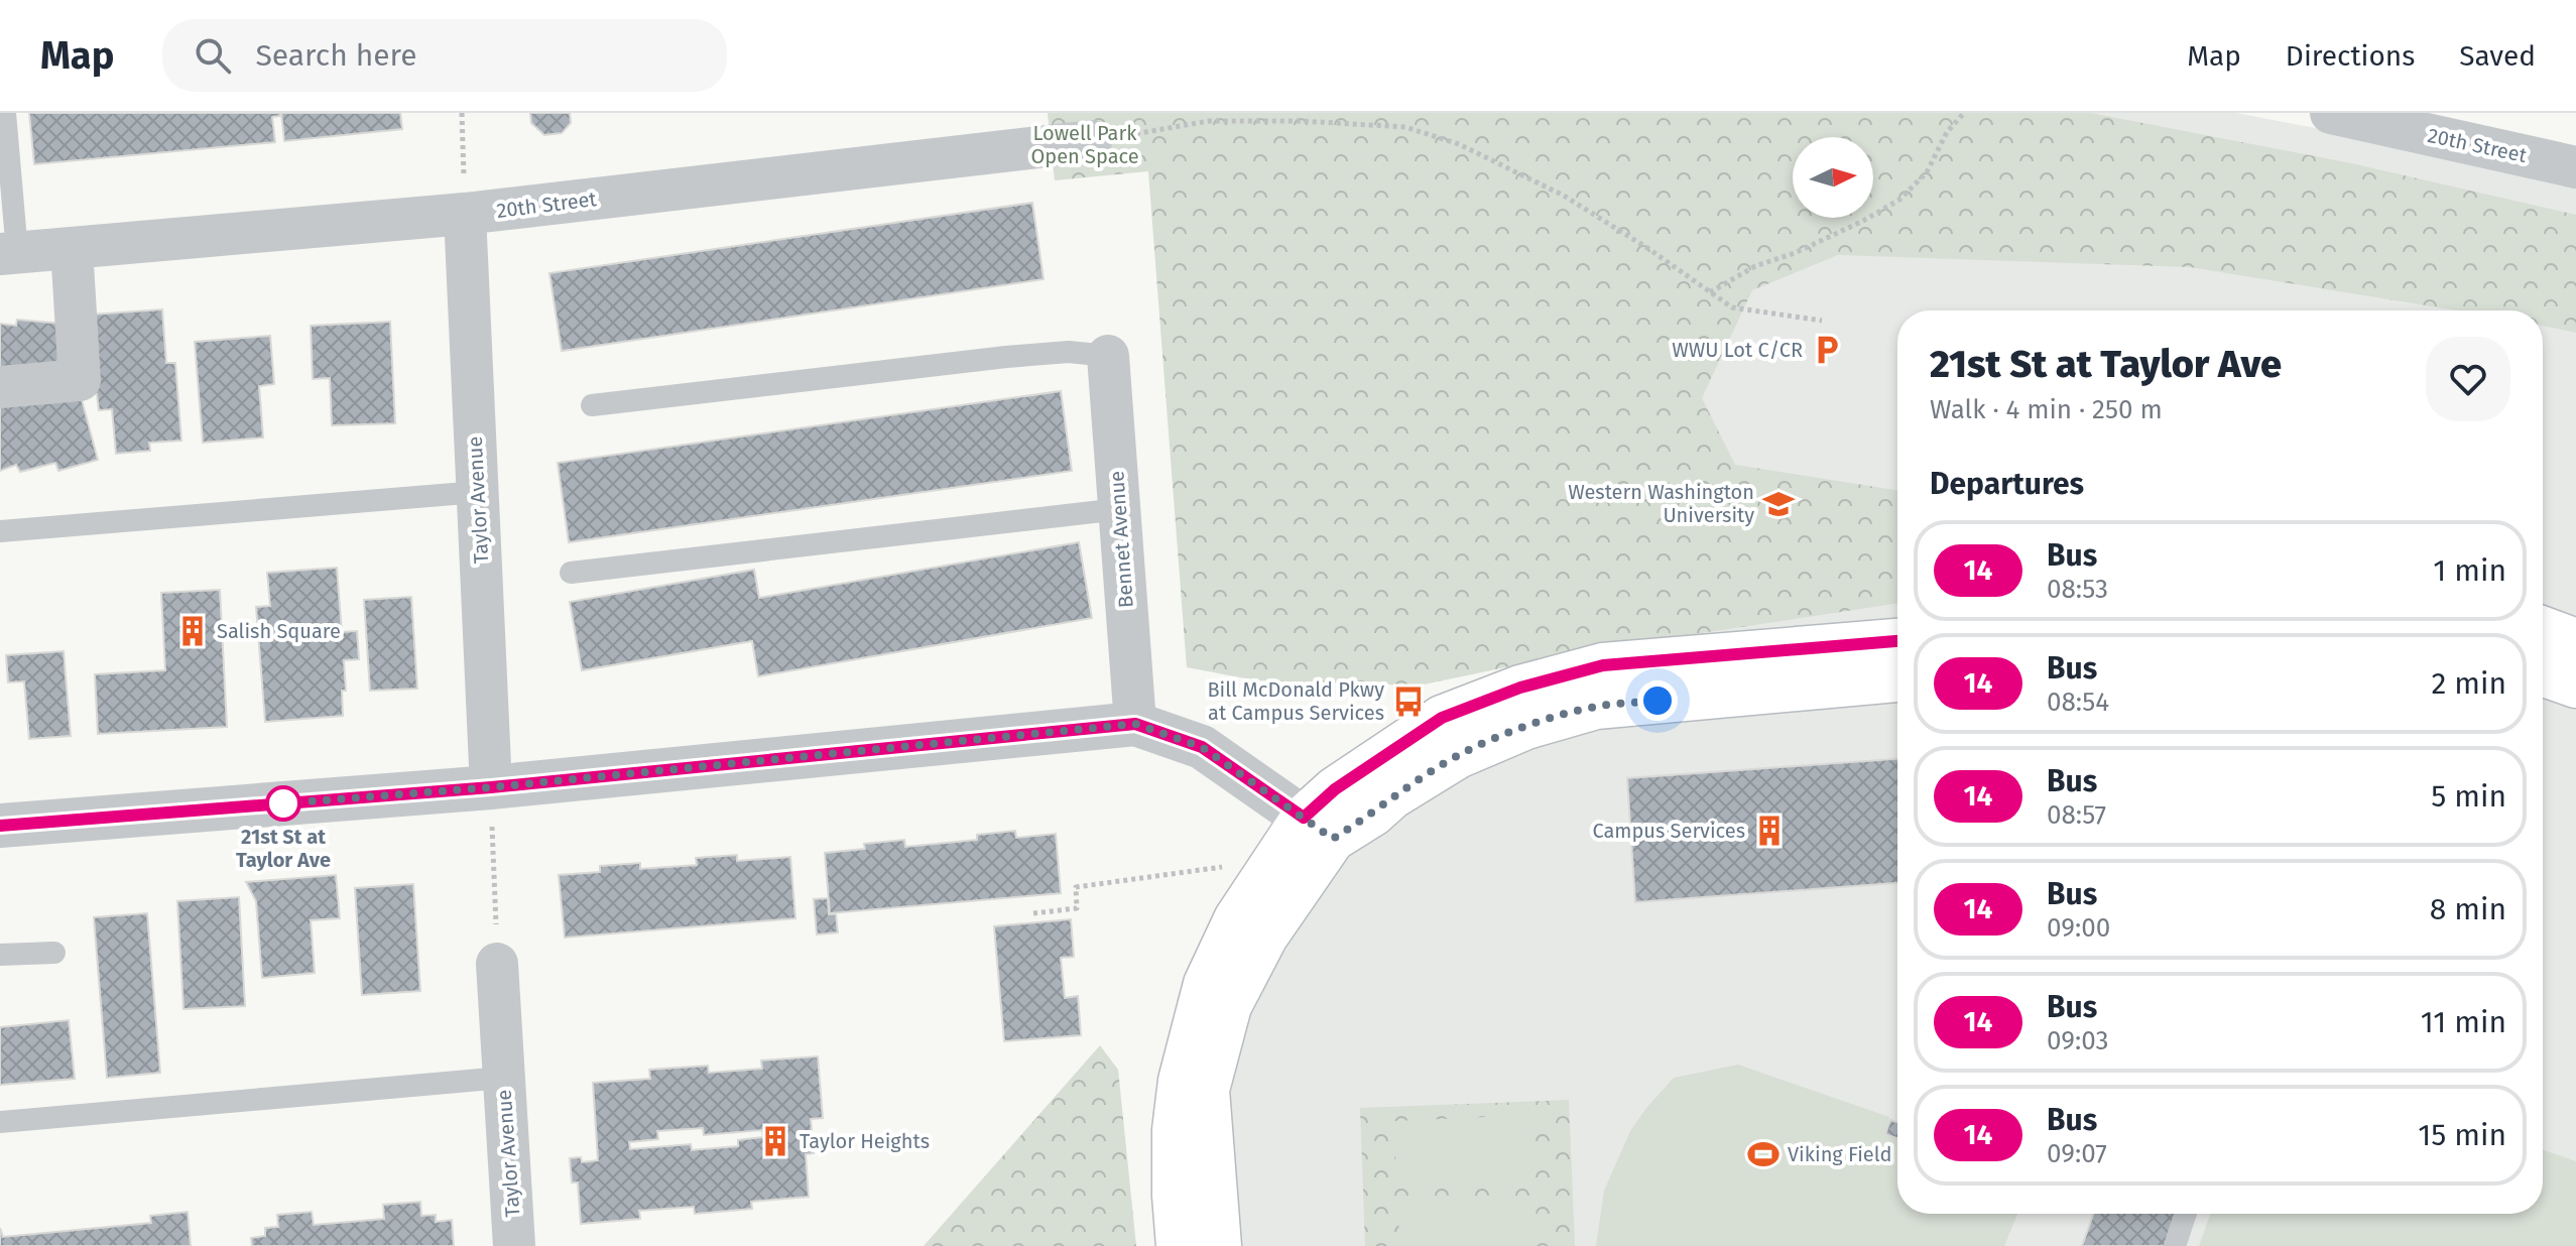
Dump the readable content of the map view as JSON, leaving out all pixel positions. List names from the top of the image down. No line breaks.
{"streets":{"street":["20th Street","Taylor Avenue","Bennet Avenue"]},"crossings":[["20th Street","Taylor Avenue"]],"parks":["Lowell Park Open Space"],"places":{"parking":["WWU Lot C/CR"],"school or university":["Western Washington University"],"building":["Salish Square","Campus Services","Taylor Heights"],"bus stop":["Bill McDonald Pkwy at Campus Services"],"other":["21st St at Taylor Ave"],"sports":["Viking Field"]},"lines":["bus line 14"],"north":"right","page":{"header":"Map","search":"Search here","nav":["Map","Directions","Saved"],"heading":[["21st St at Taylor Ave","Walk · 4 min · 250 m"],"Departures"],"list":[{"mark":"14","name":"Bus","note":"08:53","value":"1 min"},{"mark":"14","name":"Bus","note":"08:54","value":"2 min"},{"mark":"14","name":"Bus","note":"08:57","value":"5 min"},{"mark":"14","name":"Bus","note":"09:00","value":"8 min"},{"mark":"14","name":"Bus","note":"09:03","value":"11 min"},{"mark":"14","name":"Bus","note":"09:07","value":"15 min"}]}}
